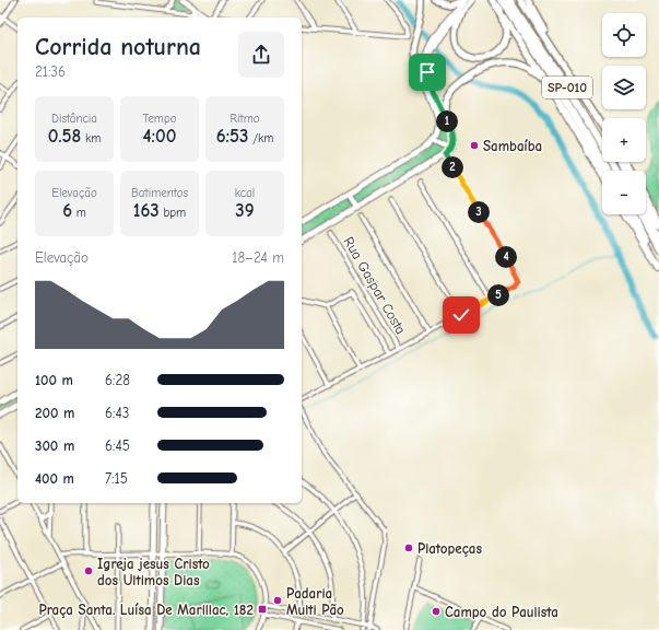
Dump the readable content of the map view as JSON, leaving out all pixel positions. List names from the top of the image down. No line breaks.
{"streets":{"highway":["SP-010"],"street":["Rua Gaspar Costa"]},"places":{"other":["Sambaíba","Platopeças","Igreja jesus Cristo dos Ultimos Dias","Padaria Multi Pão","Campo do Paulista"],"transit":["Praça Santa. Luísa De Marillac, 182"]},"page":{"map_buttons":["+","−"],"heading":["Corrida noturna","21:36"],"stats":[["Distância","0.58 km"],["Tempo","4:00"],["Ritmo","6:53 /km"],["Elevação","6 m"],["Batimentos","163 bpm"],["kcal","39"]],"pins":["1","2","3","4","5"],"chart":["Elevação","18–24 m"],"list":[{"name":"100 m","note":"6:28"},{"name":"200 m","note":"6:43"},{"name":"300 m","note":"6:45"},{"name":"400 m","note":"7:15"}]}}
